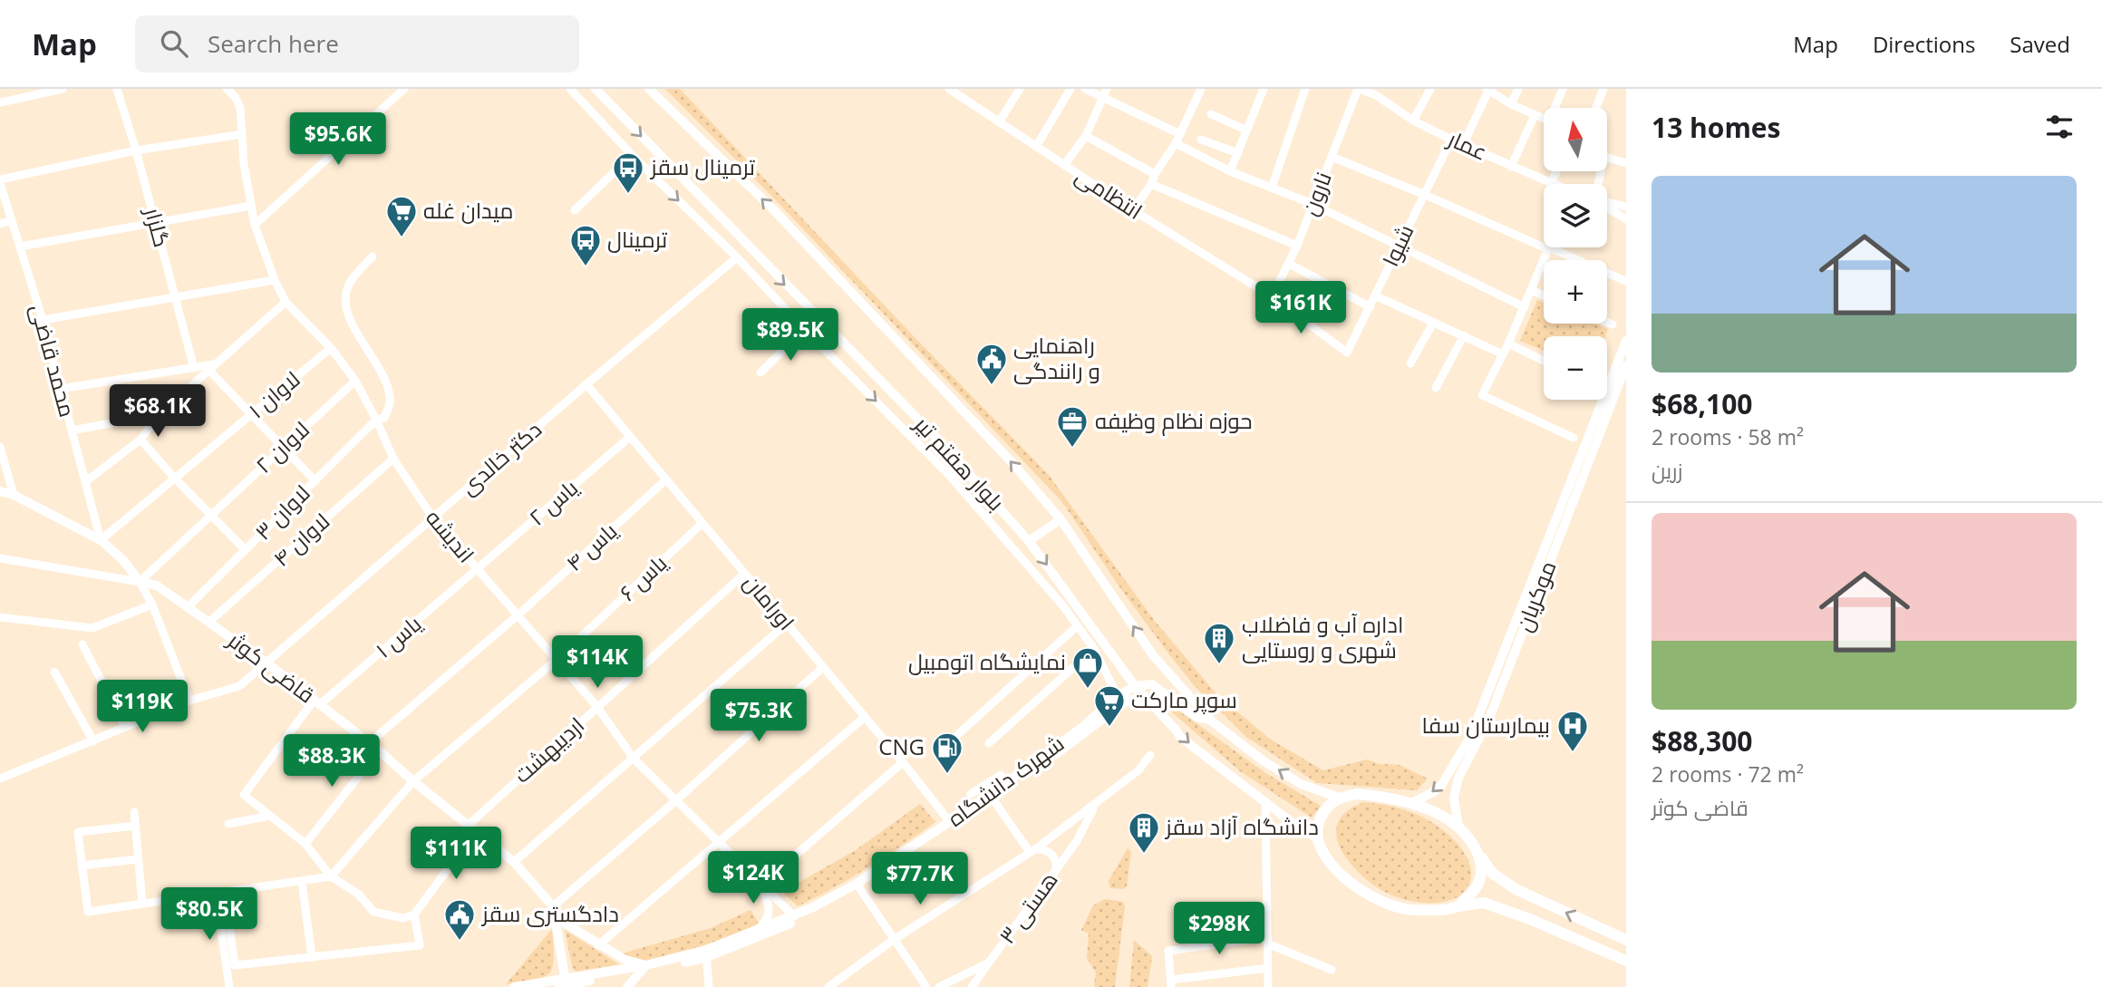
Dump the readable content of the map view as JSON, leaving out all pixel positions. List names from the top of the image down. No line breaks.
{"streets":{"main road":["بلوار هفتم تیر","موکریان","قاضی کوثر","شهرک دانشگاه"],"street":["عمار","انتظامی","نارون","گلزار","شیوا","محمد قاضی","لاوان ۱","لاوان ۲","دکتر خالدی","یاس ۲","لاوان ۳","اندیشه","لاوان ۴","یاس ۴","یاس ۶","اورامان","یاس ۱","اردیبهشت","هستی ۳"]},"crossings":[["عمار","نارون"],["عمار","شیوا"],["انتظامی","نارون"],["انتظامی","شیوا"],["محمد قاضی","لاوان ۱"],["محمد قاضی","قاضی کوثر"],["لاوان ۱","اندیشه"],["لاوان ۱","قاضی کوثر"],["لاوان ۲","اندیشه"],["لاوان ۲","قاضی کوثر"],["دکتر خالدی","اندیشه"],["دکتر خالدی","اورامان"],["دکتر خالدی","قاضی کوثر"],["بلوار هفتم تیر","موکریان"],["بلوار هفتم تیر","شهرک دانشگاه"],["یاس ۲","اندیشه"],["یاس ۲","اورامان"],["یاس ۲","یاس ۱"],["لاوان ۳","اندیشه"],["لاوان ۳","قاضی کوثر"],["اندیشه","لاوان ۴"],["اندیشه","یاس ۴"],["اندیشه","یاس ۶"],["اندیشه","یاس ۱"],["اندیشه","اردیبهشت"],["اندیشه","شهرک دانشگاه"],["لاوان ۴","قاضی کوثر"],["یاس ۴","اورامان"],["یاس ۴","قاضی کوثر"],["یاس ۶","اورامان"],["یاس ۶","قاضی کوثر"],["اورامان","اردیبهشت"],["اورامان","شهرک دانشگاه"],["یاس ۱","قاضی کوثر"],["قاضی کوثر","اردیبهشت"],["قاضی کوثر","شهرک دانشگاه"]],"places":{"bus stop":["ترمینال سقز","ترمینال"],"supermarket":["میدان غله","سوپر مارکت"],"public building":["راهنمایی و رانندگی","دادگستری سقز"],"office":["حوزه نظام وظیفه"],"building":["اداره آب و فاضلاب شهری و روستایی","دانشگاه آزاد سقز"],"shop":["نمایشگاه اتومبیل"],"hospital":["بیمارستان سفا"],"fuel station":["CNG"]},"north":"top","page":{"header":"Map","search":"Search here","nav":["Map","Directions","Saved"],"heading":"13 homes","map_buttons":["+","−"],"price":["$95.6K","$161K","$89.5K","$68.1K","$114K","$119K","$75.3K","$88.3K","$111K","$124K","$77.7K","$80.5K","$298K"],"list":[{"name":"$68,100","note":"2 rooms · 58 m² · زرین"},{"name":"$88,300","note":"2 rooms · 72 m² · قاضی کوثر"}]}}
